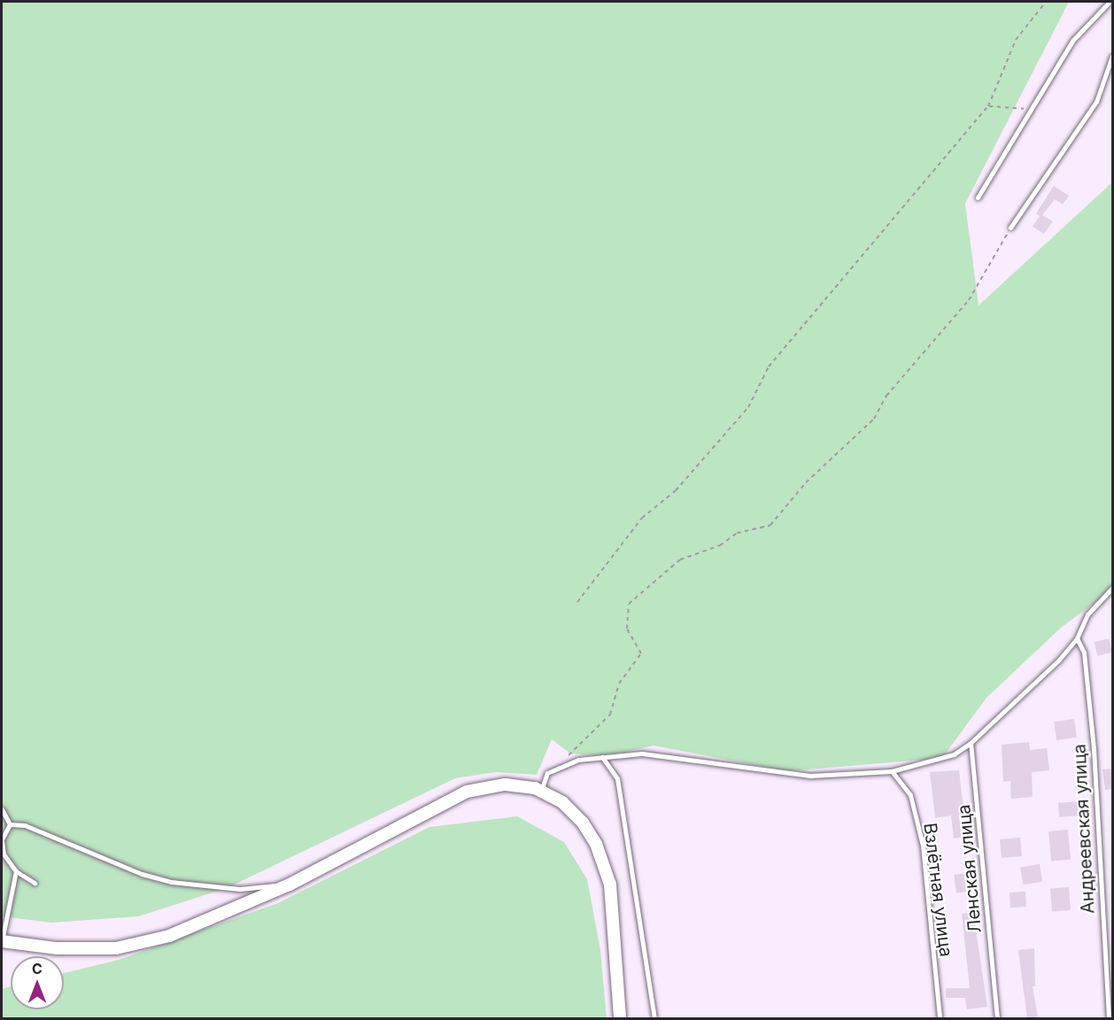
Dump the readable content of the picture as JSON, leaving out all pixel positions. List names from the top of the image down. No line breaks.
{"streets":{"lane":["Андреевская улица","Ленская улица","Взлётная улица"]},"north":"top"}
